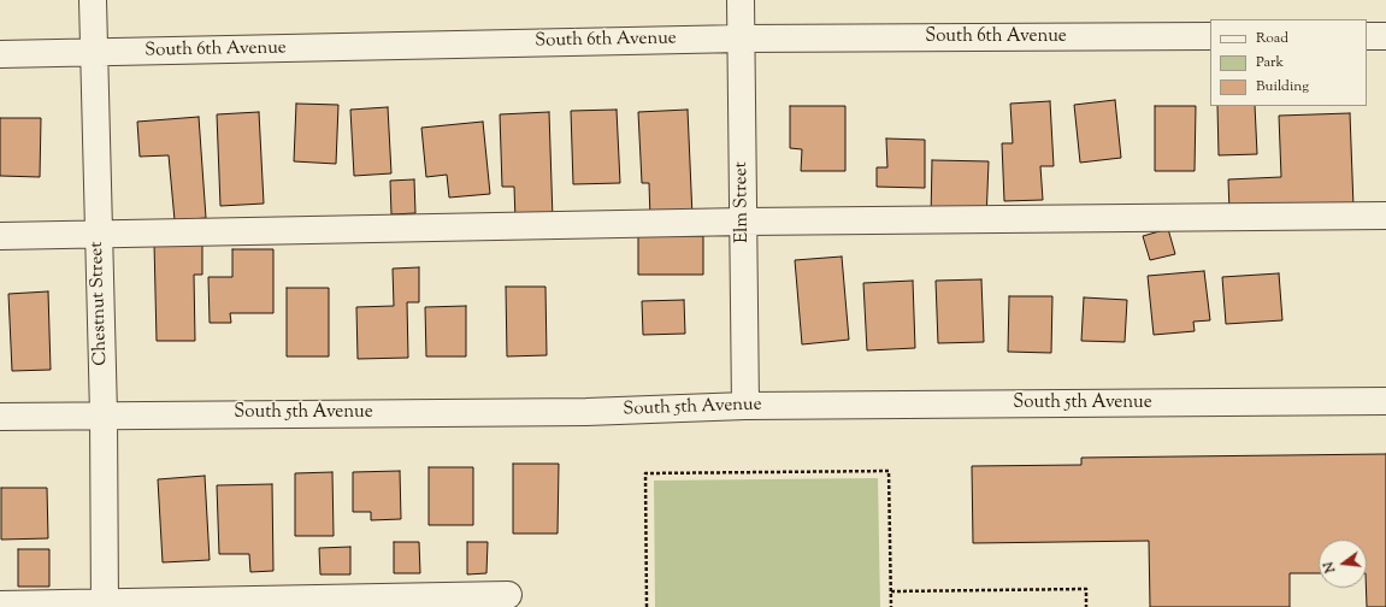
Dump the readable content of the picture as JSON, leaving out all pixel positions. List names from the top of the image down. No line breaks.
{"streets":{"street":["South 6th Avenue","Elm Street","Chestnut Street","South 5th Avenue"]},"crossings":[["South 6th Avenue","Elm Street"],["South 6th Avenue","Chestnut Street"],["Elm Street","South 5th Avenue"],["Chestnut Street","South 5th Avenue"]],"legend":["Road","Park","Building"],"north":"left"}
